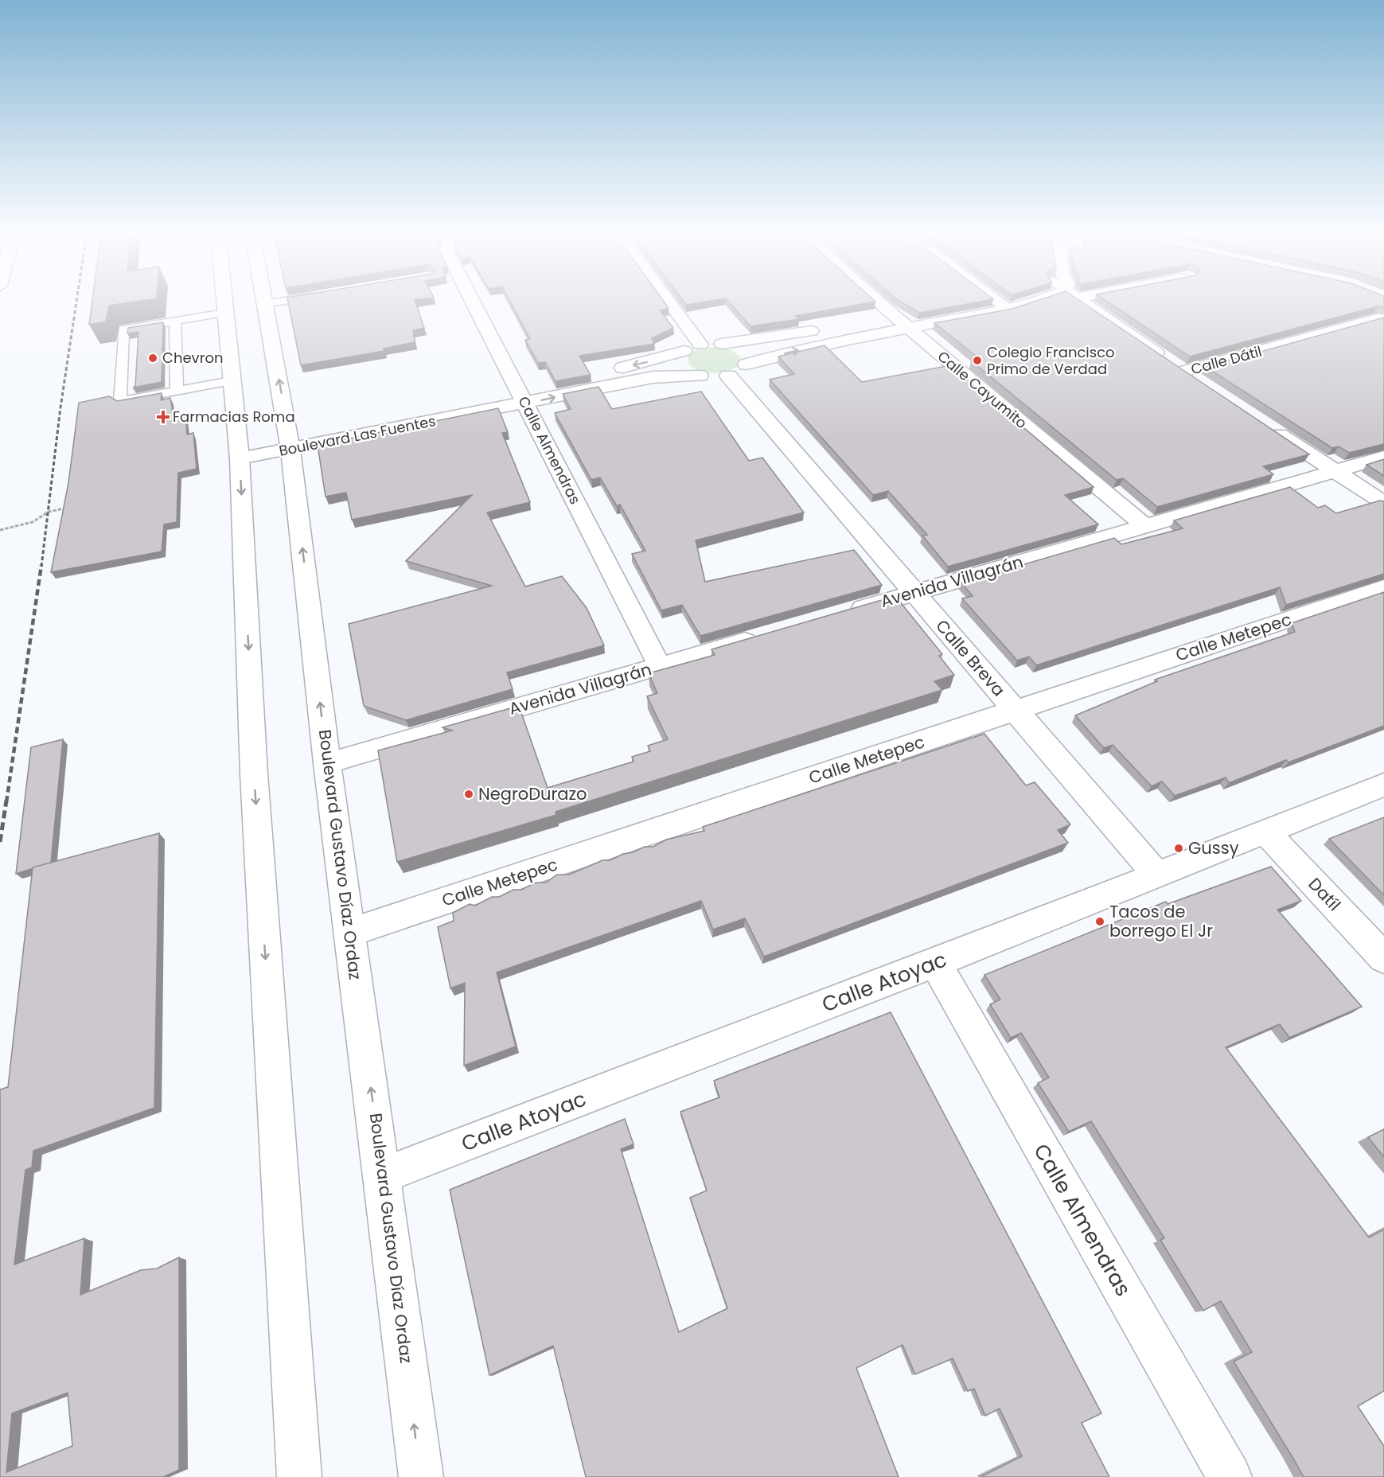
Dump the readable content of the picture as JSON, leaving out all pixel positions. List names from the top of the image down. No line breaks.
{"streets":{"street":["Calle Dátil","Calle Cayumito","Boulevard Las Fuentes","Calle Almendras","Avenida Villagrán","Calle Metepec","Calle Breva","Boulevard Gustavo Díaz Ordaz","Datíl","Calle Atoyac"]},"crossings":[["Calle Cayumito","Avenida Villagrán"],["Boulevard Las Fuentes","Calle Almendras"],["Boulevard Las Fuentes","Calle Breva"],["Boulevard Las Fuentes","Boulevard Gustavo Díaz Ordaz"],["Calle Almendras","Avenida Villagrán"],["Calle Almendras","Calle Atoyac"],["Avenida Villagrán","Calle Breva"],["Avenida Villagrán","Boulevard Gustavo Díaz Ordaz"],["Calle Metepec","Calle Breva"],["Calle Metepec","Boulevard Gustavo Díaz Ordaz"],["Calle Breva","Calle Atoyac"],["Boulevard Gustavo Díaz Ordaz","Calle Atoyac"],["Datíl","Calle Atoyac"]],"places":{"other":["Chevron","Colegio Francisco Primo de Verdad","NegroDurazo","Gussy","Tacos de borrego El Jr"],"health":["Farmacias Roma"]}}
